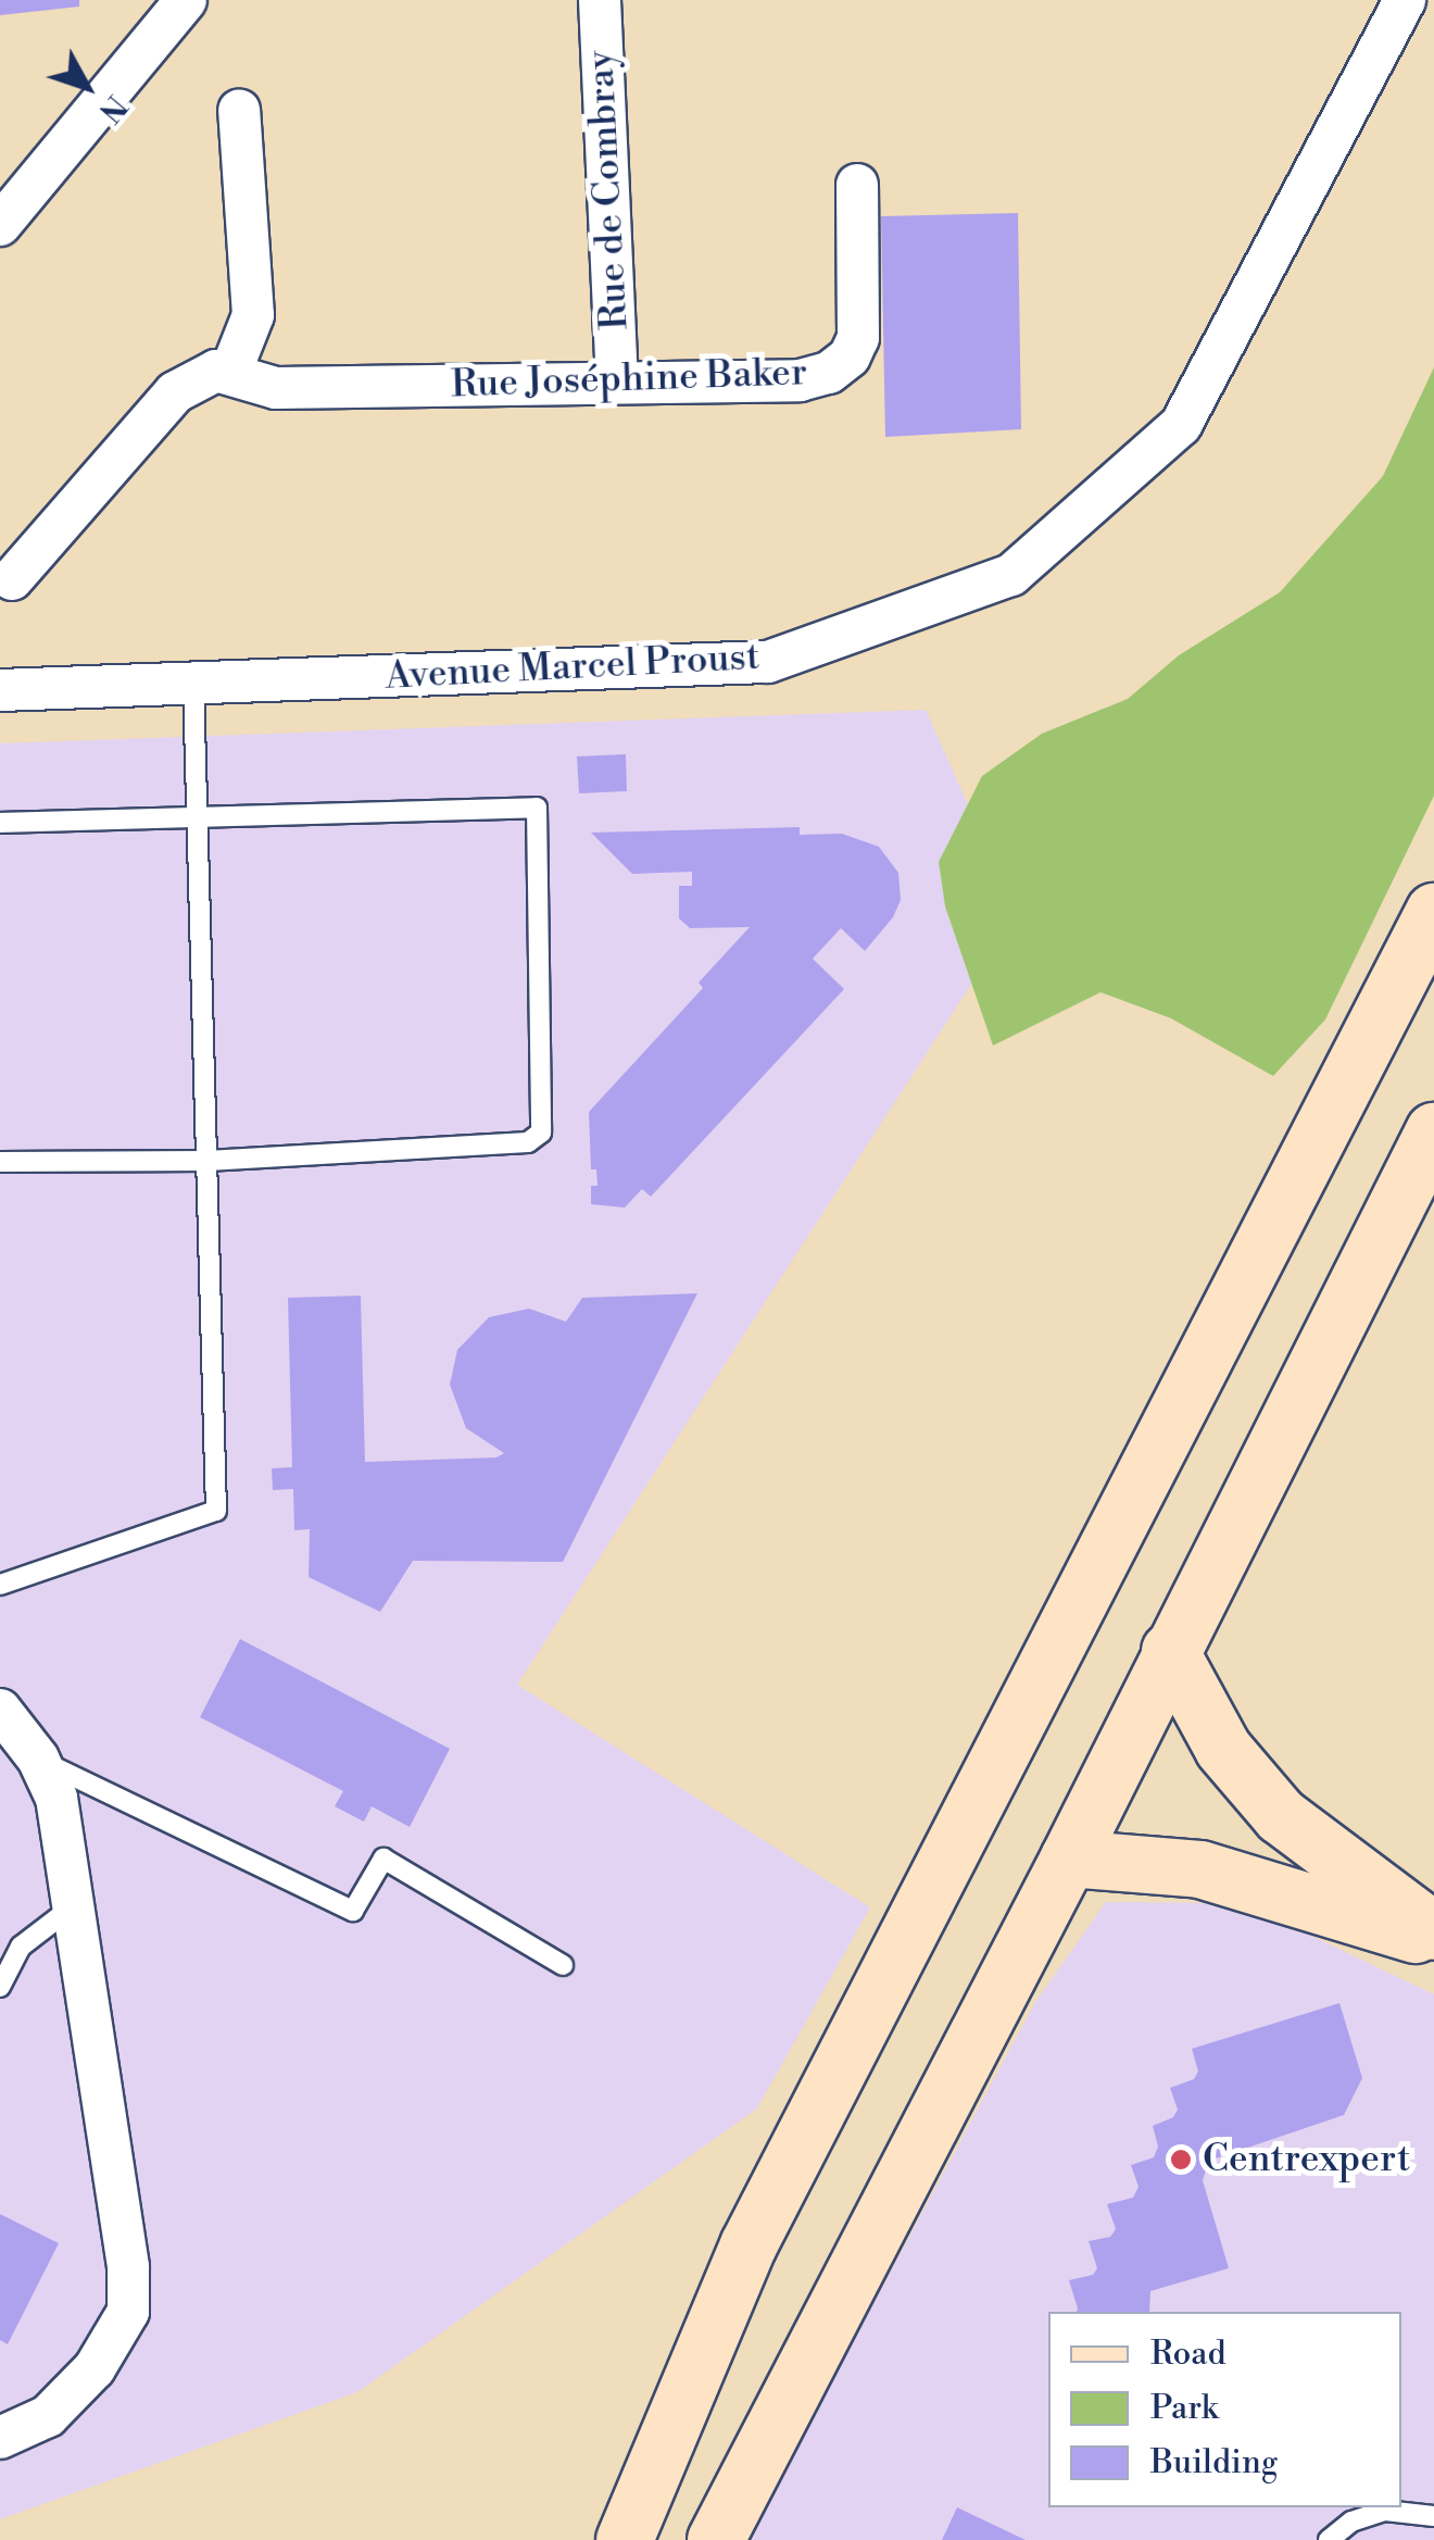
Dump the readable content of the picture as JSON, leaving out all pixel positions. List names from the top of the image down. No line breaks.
{"streets":{"street":["Rue de Combray","Rue Joséphine Baker","Avenue Marcel Proust"]},"crossings":[["Rue de Combray","Rue Joséphine Baker"]],"places":["Centrexpert"],"legend":["Road","Park","Building"],"north":"bottom right"}
